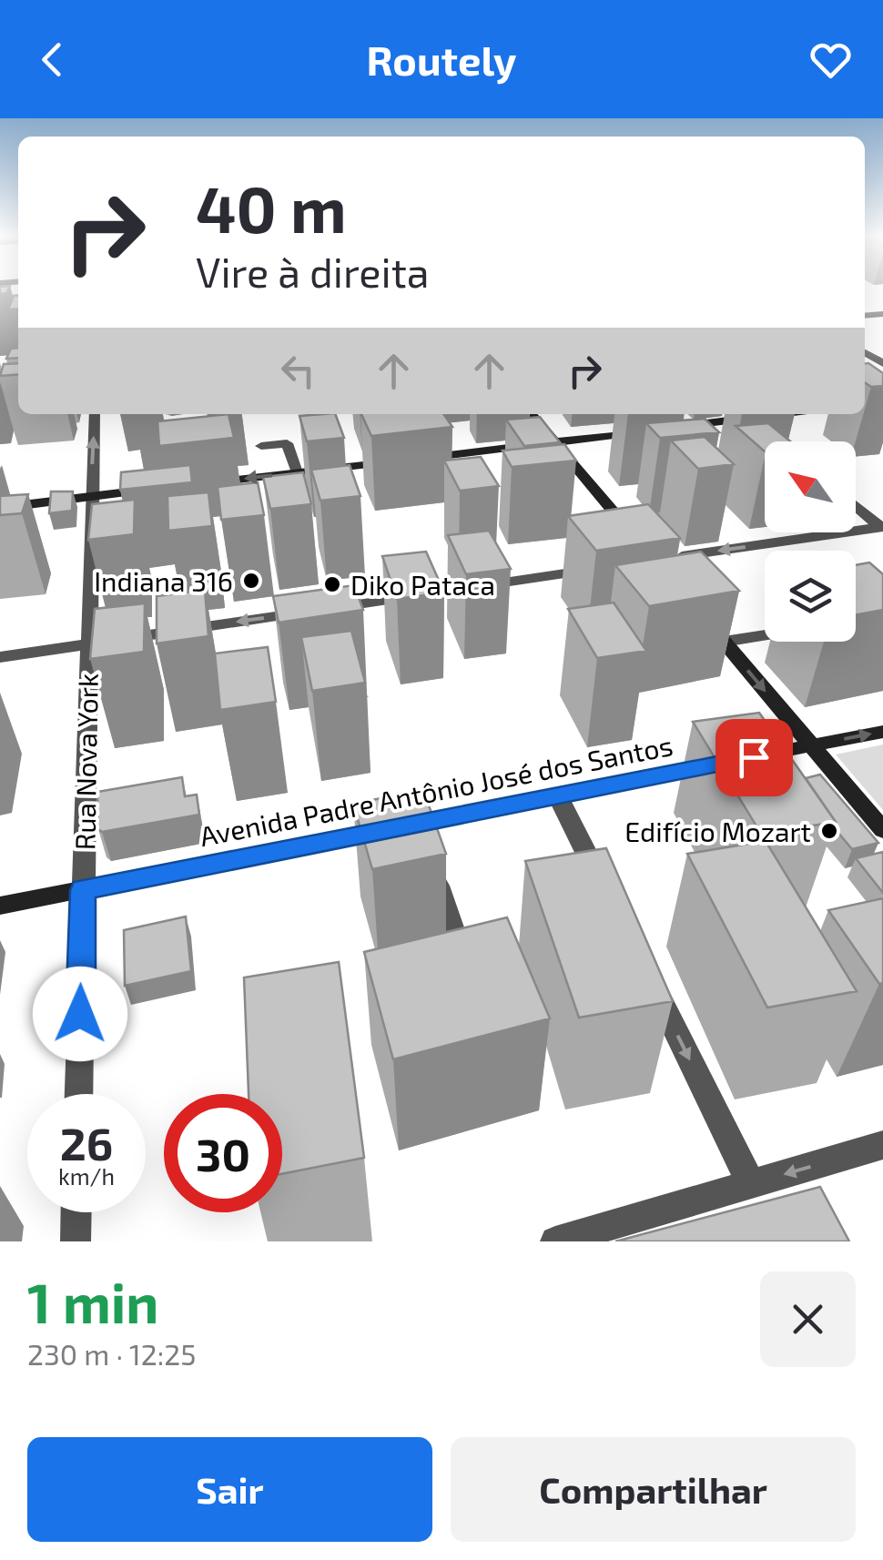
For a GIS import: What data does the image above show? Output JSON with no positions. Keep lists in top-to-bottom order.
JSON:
{
  "streets": {
    "street": ["Rua Nova York", "Avenida Padre Antônio José dos Santos"]
  },
  "crossings": [
    ["Rua Nova York", "Avenida Padre Antônio José dos Santos"]
  ],
  "places": ["Indiana 316", "Diko Pataca", "Edifício Mozart"],
  "north": "top left",
  "page": {
    "header": "Routely",
    "turn": ["40 m", "Vire à direita"],
    "speed": "26 km/h",
    "limit": "30",
    "heading": ["1 min", "230 m · 12:25"],
    "buttons": ["Sair", "Compartilhar"]
  }
}
